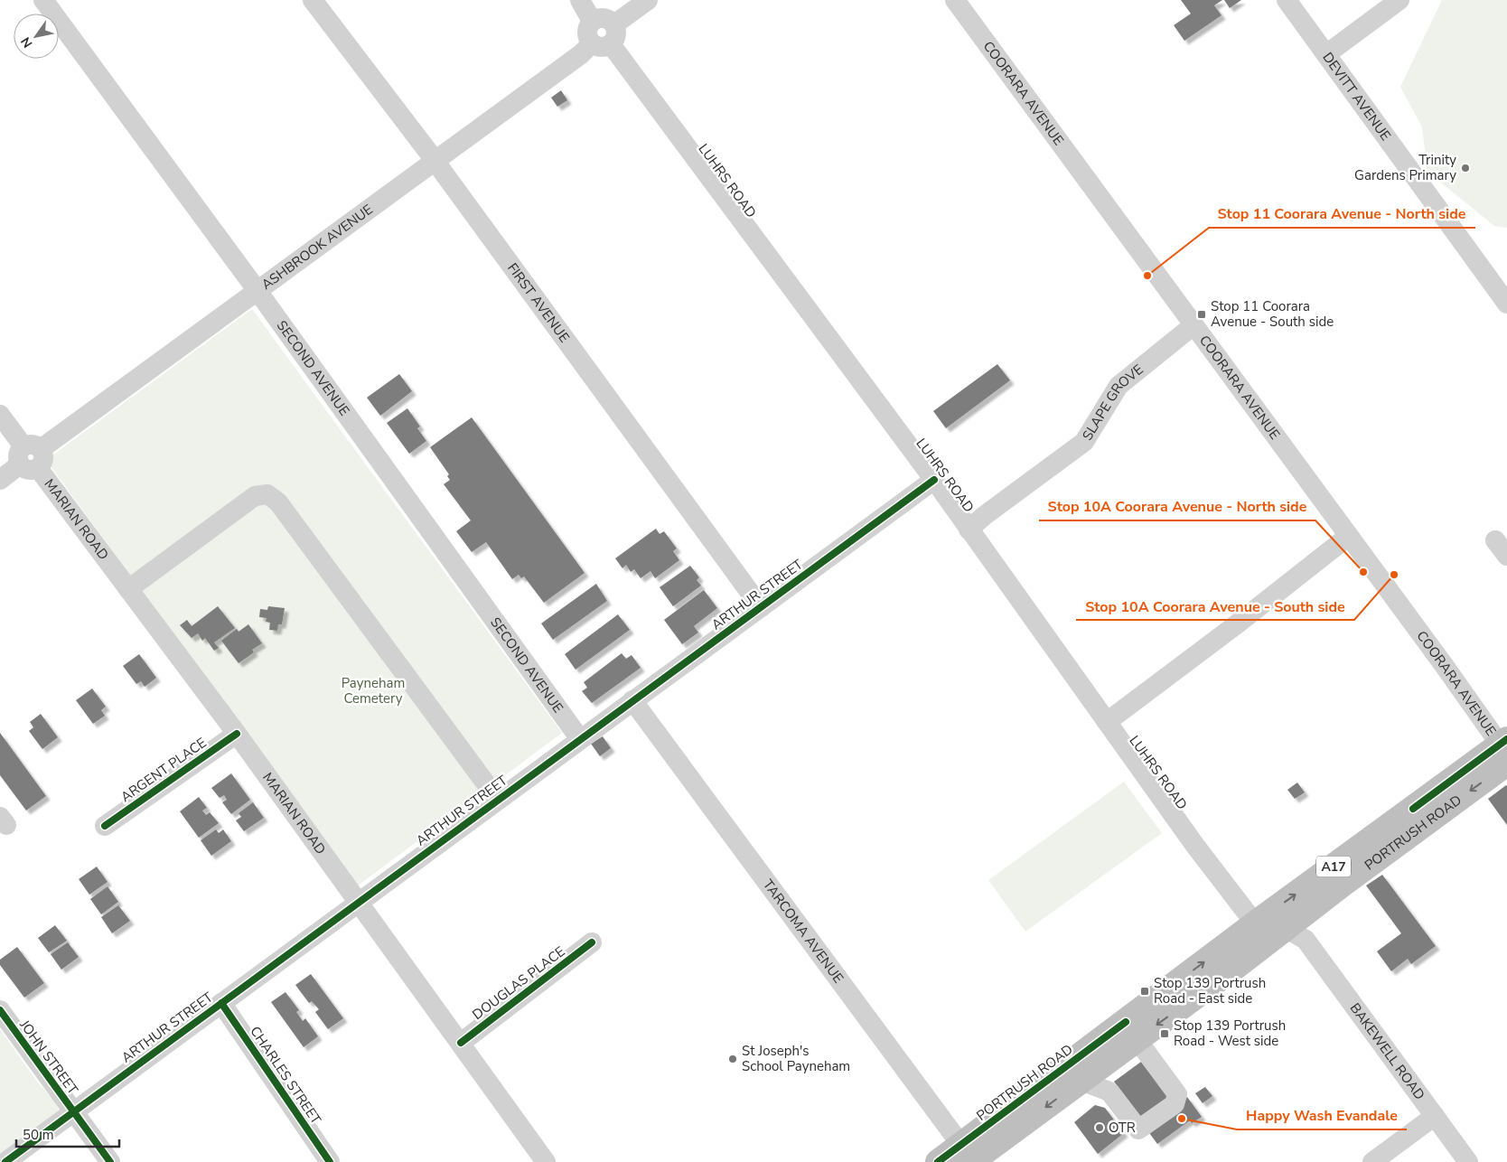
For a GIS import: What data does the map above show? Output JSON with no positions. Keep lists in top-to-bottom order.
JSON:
{
  "streets": {
    "highway": ["PORTRUSH ROAD", "A17"],
    "street": [
      "COORARA AVENUE",
      "DEVITT AVENUE",
      "LUHRS ROAD",
      "ASHBROOK AVENUE",
      "FIRST AVENUE",
      "SECOND AVENUE",
      "SLAPE GROVE",
      "MARIAN ROAD",
      "ARTHUR STREET",
      "ARGENT PLACE",
      "TARCOMA AVENUE",
      "DOUGLAS PLACE",
      "BAKEWELL ROAD",
      "JOHN STREET",
      "CHARLES STREET"
    ]
  },
  "crossings": [
    ["COORARA AVENUE", "SLAPE GROVE"],
    ["COORARA AVENUE", "PORTRUSH ROAD"],
    ["LUHRS ROAD", "ASHBROOK AVENUE"],
    ["LUHRS ROAD", "SLAPE GROVE"],
    ["LUHRS ROAD", "ARTHUR STREET"],
    ["LUHRS ROAD", "PORTRUSH ROAD"],
    ["ASHBROOK AVENUE", "FIRST AVENUE"],
    ["ASHBROOK AVENUE", "SECOND AVENUE"],
    ["ASHBROOK AVENUE", "MARIAN ROAD"],
    ["FIRST AVENUE", "ARTHUR STREET"],
    ["SECOND AVENUE", "ARTHUR STREET"],
    ["MARIAN ROAD", "ARTHUR STREET"],
    ["MARIAN ROAD", "ARGENT PLACE"],
    ["MARIAN ROAD", "DOUGLAS PLACE"],
    ["ARTHUR STREET", "TARCOMA AVENUE"],
    ["ARTHUR STREET", "JOHN STREET"],
    ["ARTHUR STREET", "CHARLES STREET"],
    ["PORTRUSH ROAD", "TARCOMA AVENUE"],
    ["PORTRUSH ROAD", "BAKEWELL ROAD"]
  ],
  "parks": ["Payneham Cemetery"],
  "places": {
    "other": [
      "Trinity Gardens Primary",
      "Stop 11 Coorara Avenue - North side",
      "Stop 10A Coorara Avenue - North side",
      "Stop 10A Coorara Avenue - South side",
      "St Joseph's School Payneham",
      "Happy Wash Evandale",
      "OTR"
    ],
    "transit": ["Stop 11 Coorara Avenue - South side", "Stop 139 Portrush Road - East side", "Stop 139 Portrush Road - West side"]
  },
  "scale_bar": "50 m",
  "north": "bottom left"
}
